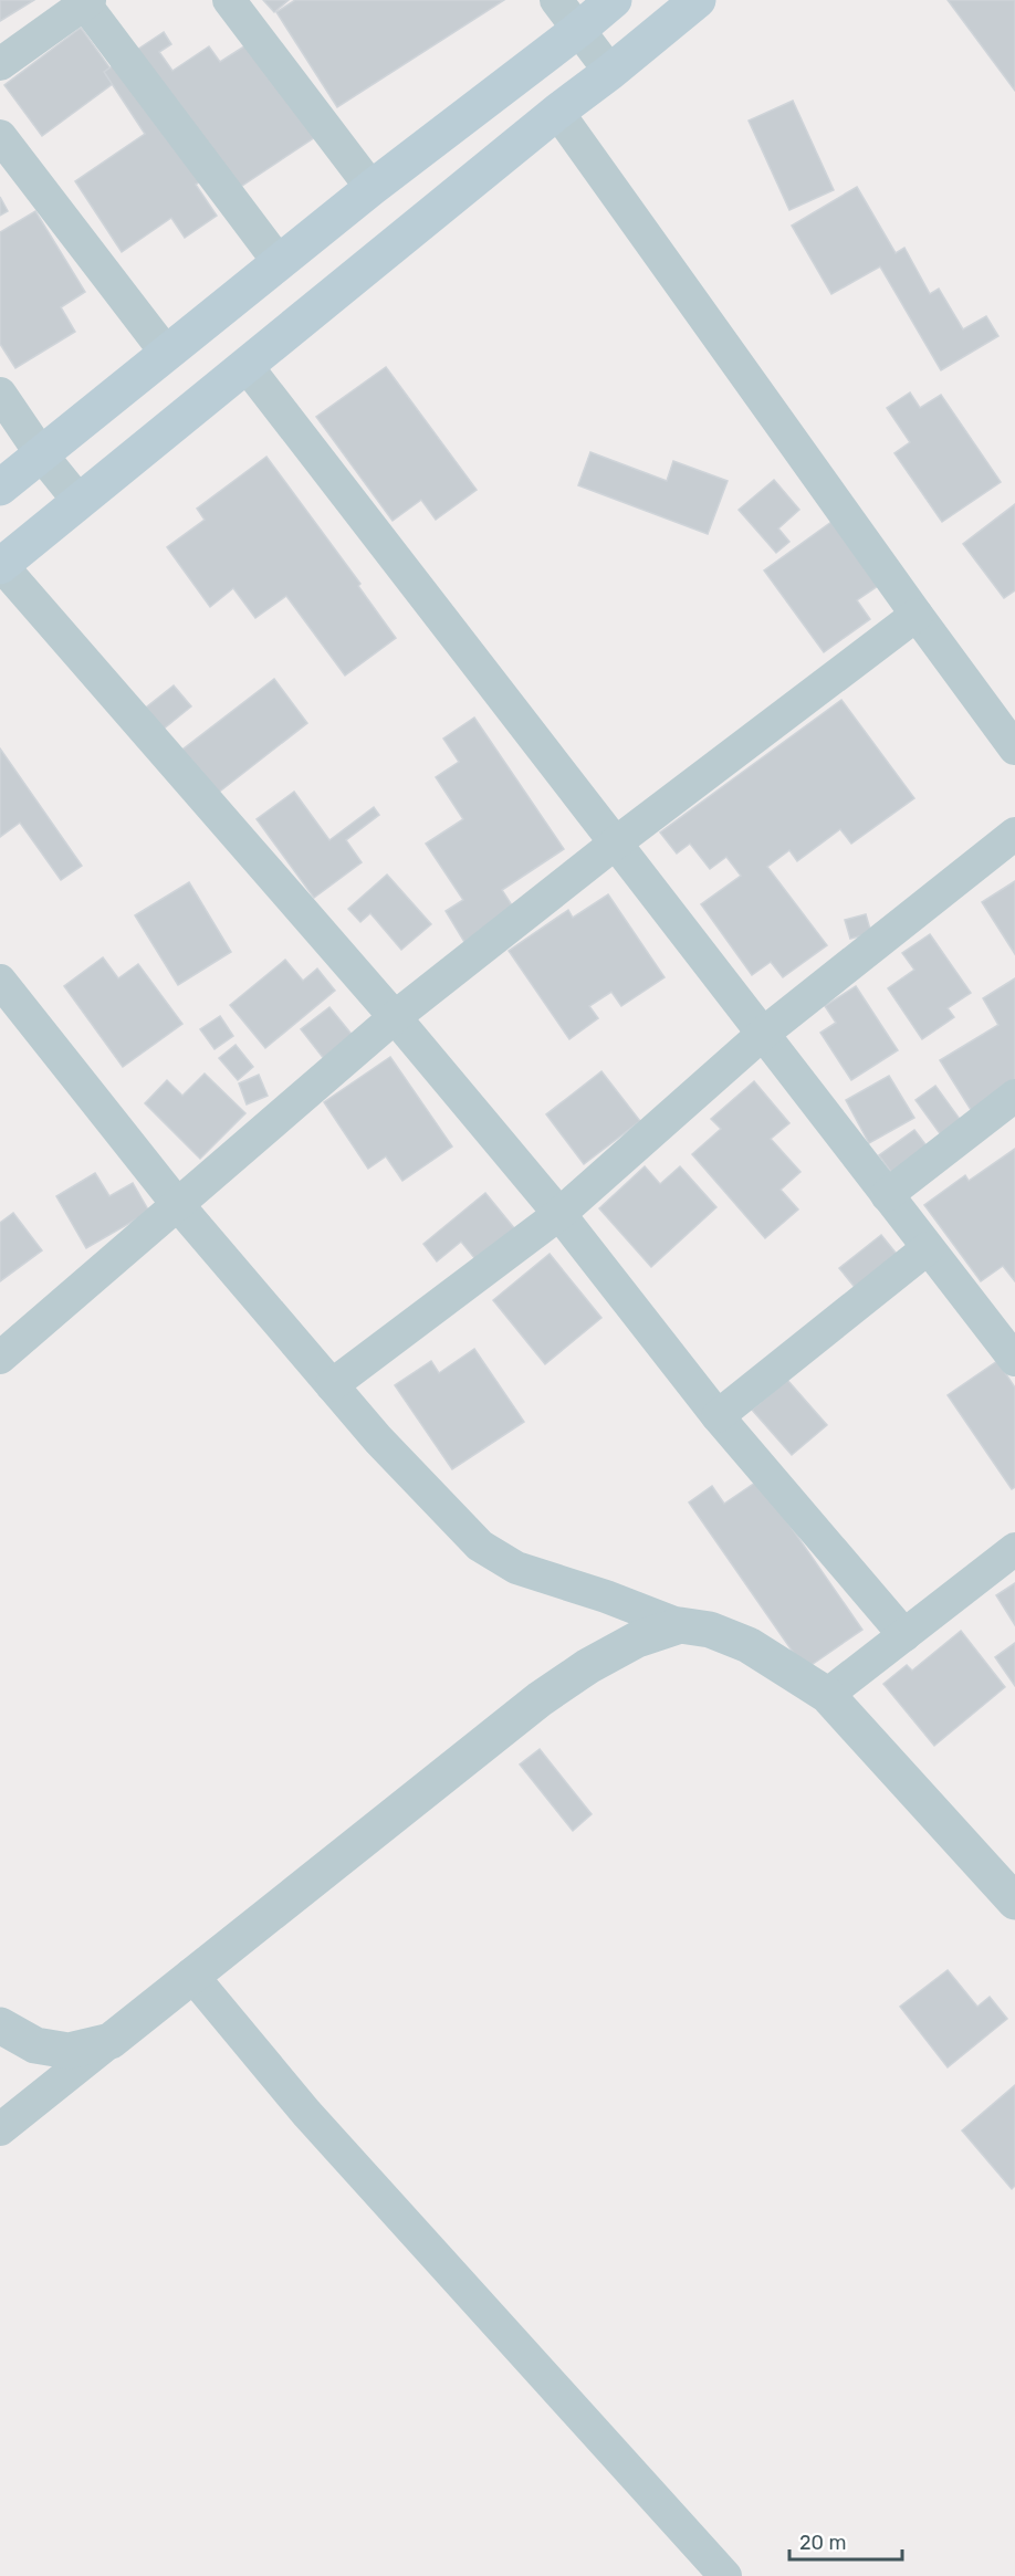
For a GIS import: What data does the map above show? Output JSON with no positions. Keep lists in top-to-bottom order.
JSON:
{
  "scale_bar": "20 m"
}
